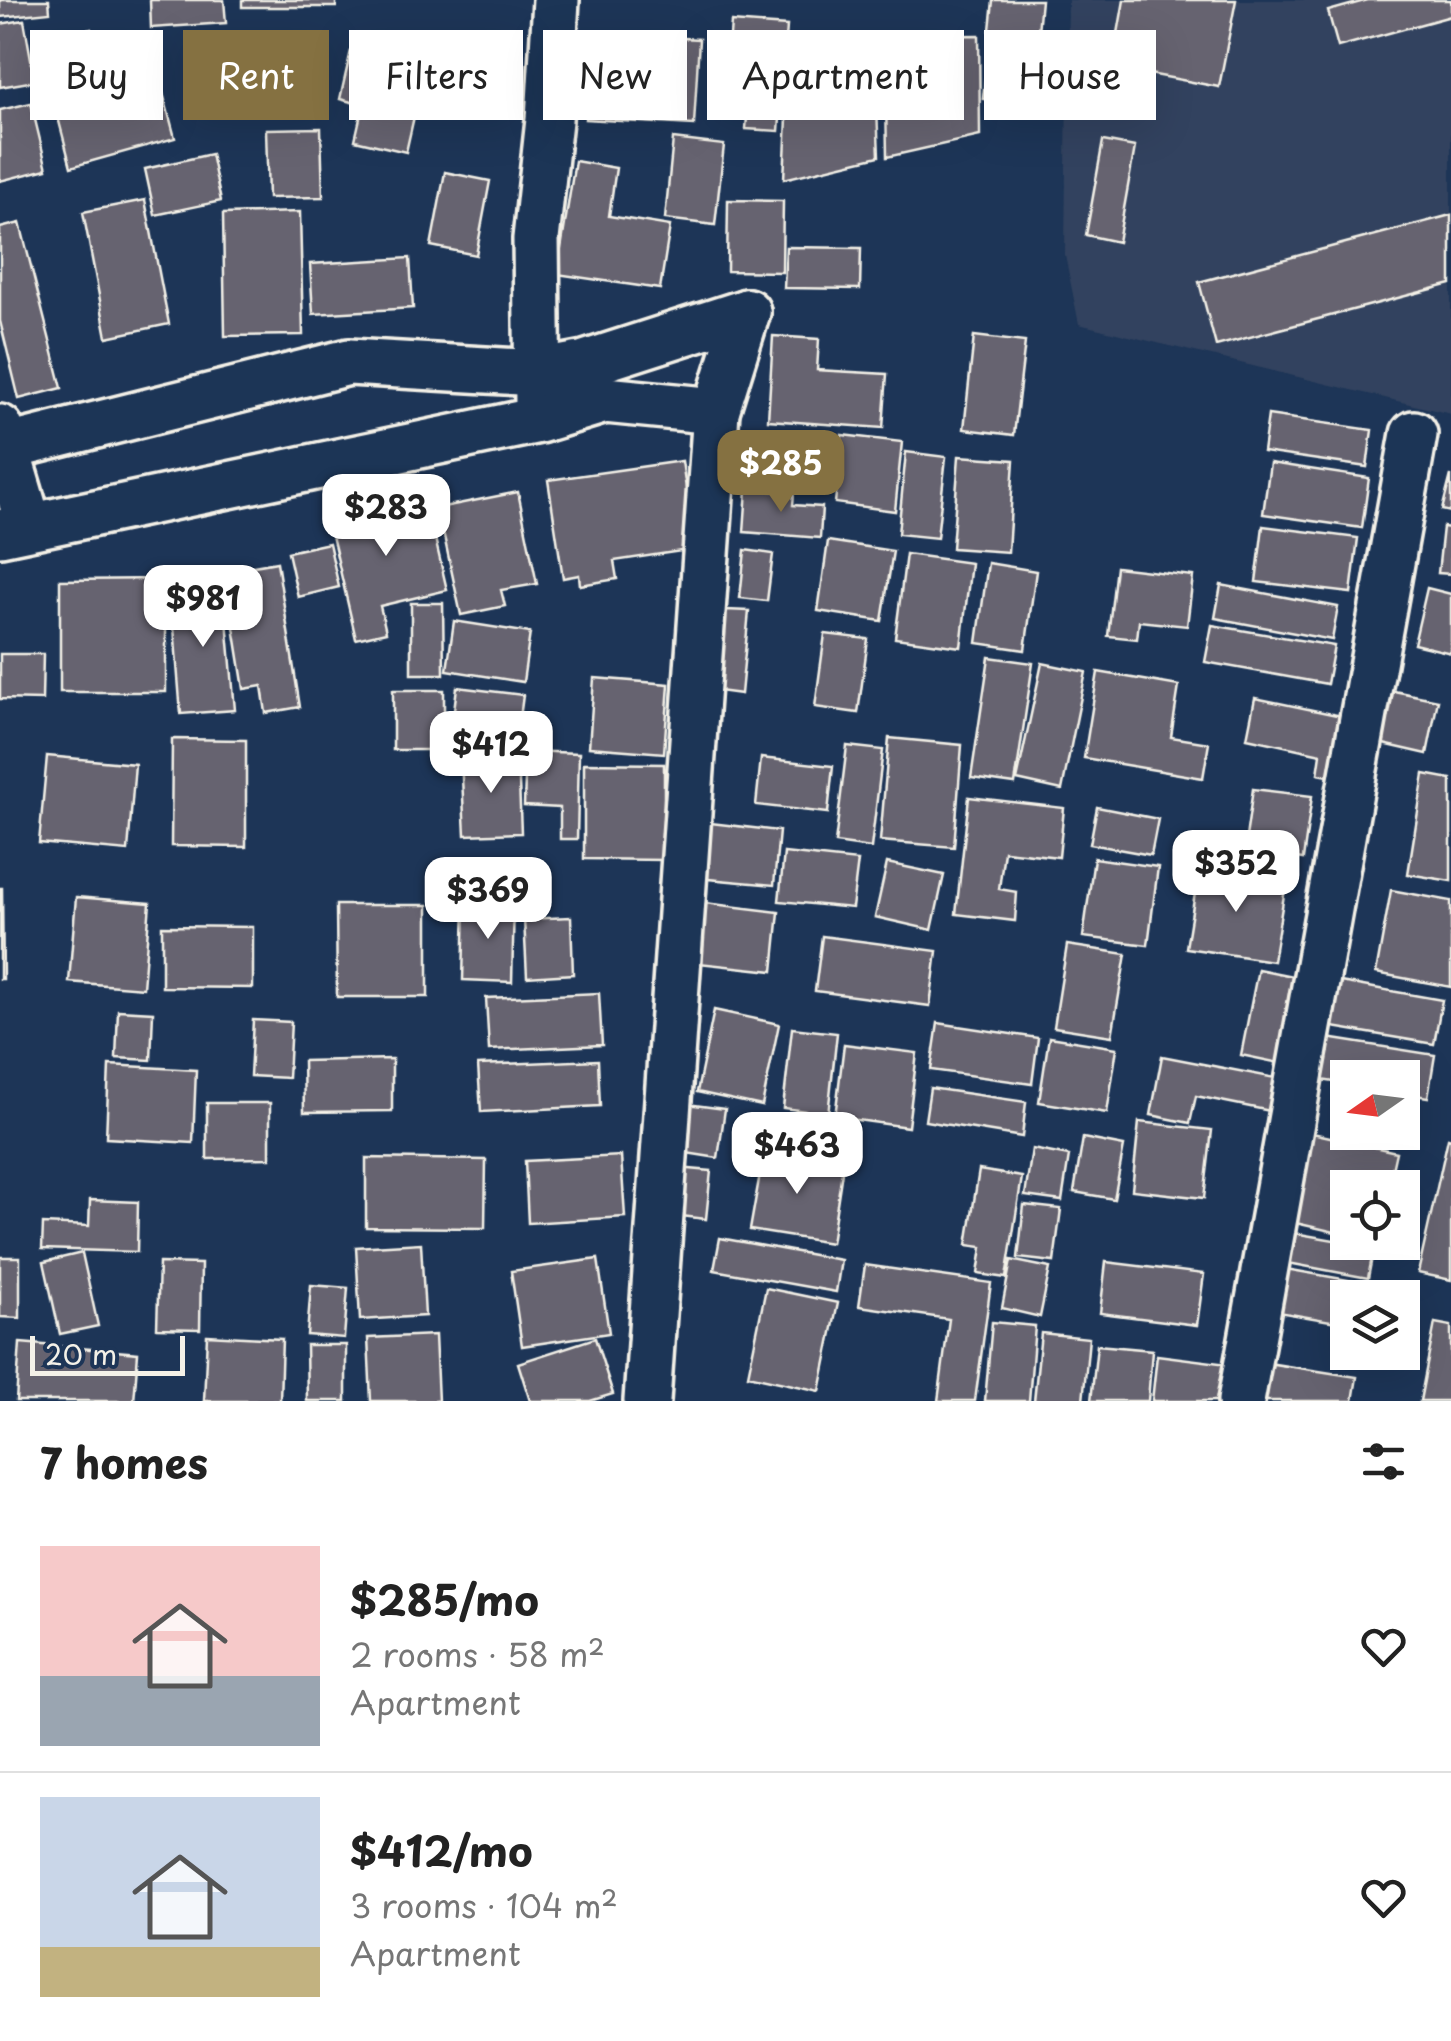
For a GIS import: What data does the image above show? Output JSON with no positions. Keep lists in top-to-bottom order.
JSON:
{
  "scale_bar": "20 m",
  "north": "left",
  "page": {
    "chip": [
      "Buy",
      "Rent",
      "Filters",
      "New",
      "Apartment",
      "House"
    ],
    "price": [
      "$285",
      "$283",
      "$981",
      "$412",
      "$352",
      "$369",
      "$463"
    ],
    "scale": "20 m",
    "heading": "7 homes",
    "list": [
      {
        "name": "$285/mo",
        "note": "2 rooms · 58 m² · Apartment"
      },
      {
        "name": "$412/mo",
        "note": "3 rooms · 104 m² · Apartment"
      }
    ]
  }
}
